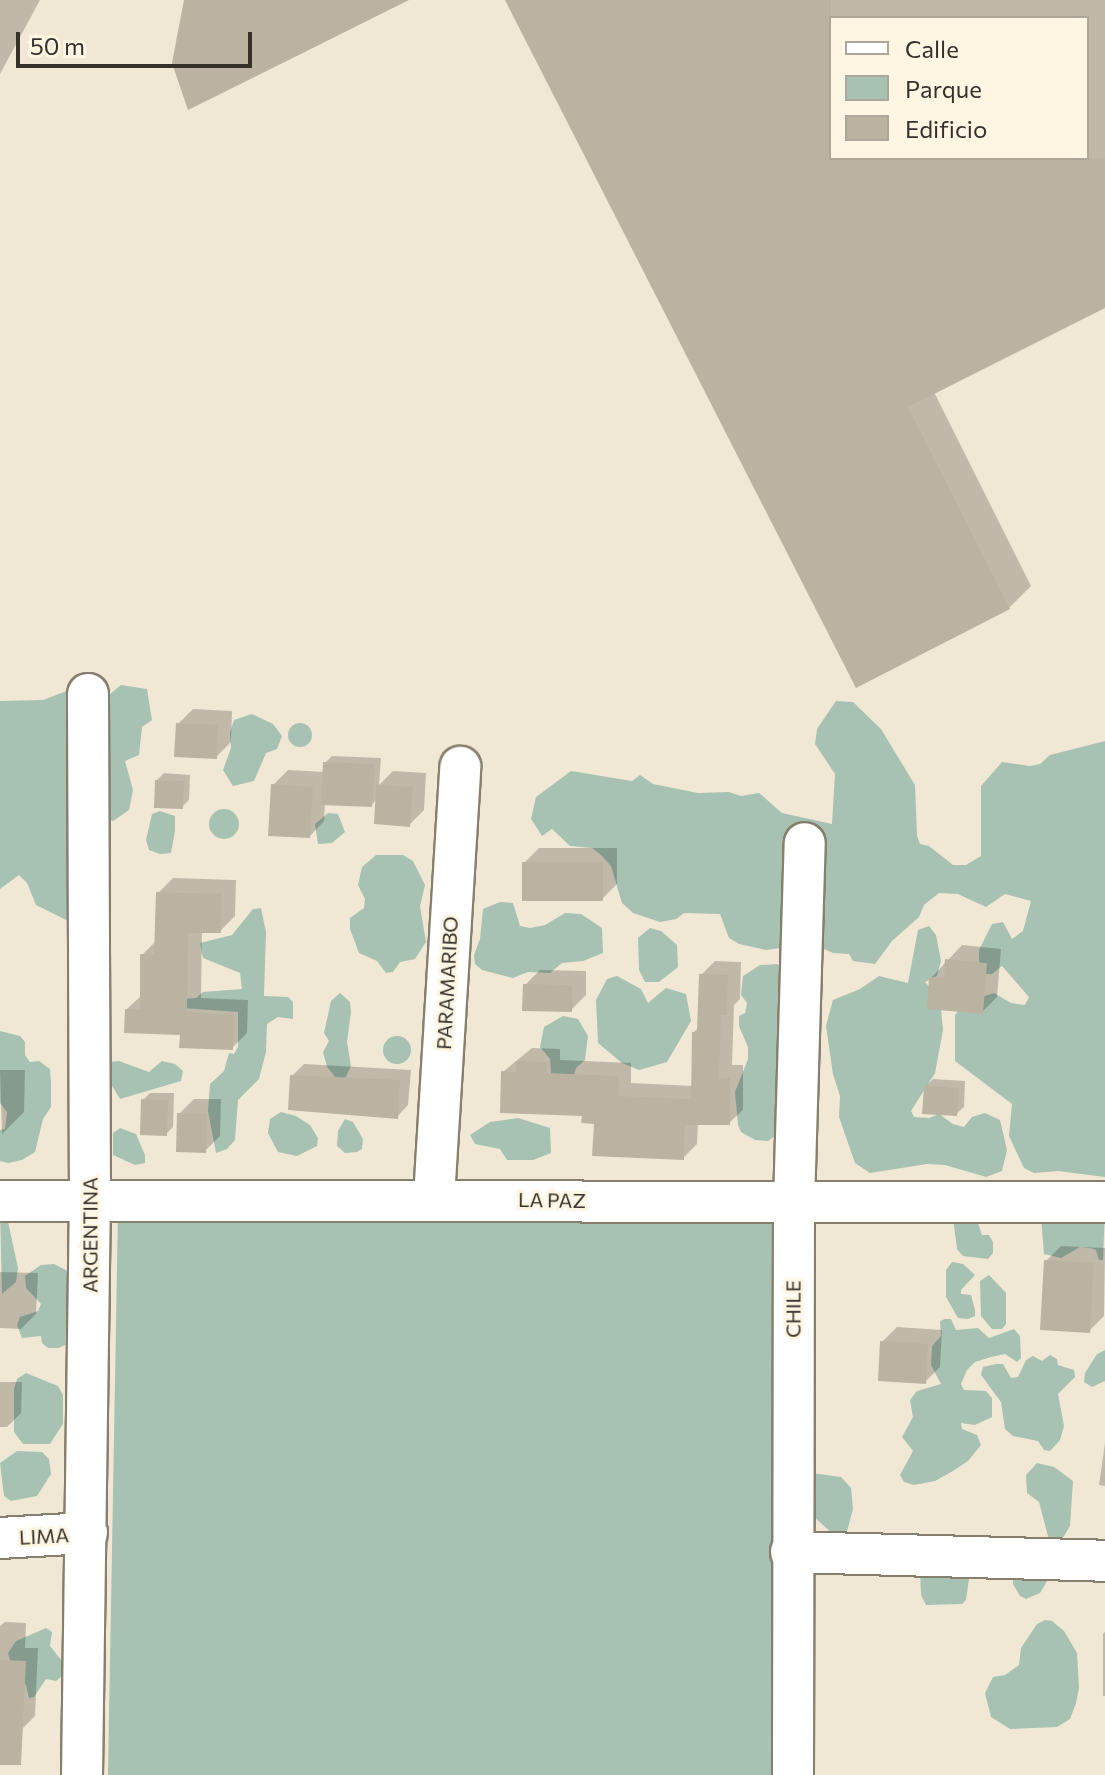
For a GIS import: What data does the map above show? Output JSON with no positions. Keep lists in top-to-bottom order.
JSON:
{
  "streets": {
    "street": [
      "PARAMARIBO",
      "LA PAZ",
      "ARGENTINA",
      "CHILE",
      "LIMA"
    ]
  },
  "crossings": [
    ["PARAMARIBO", "LA PAZ"],
    ["LA PAZ", "ARGENTINA"],
    ["LA PAZ", "CHILE"],
    ["ARGENTINA", "LIMA"]
  ],
  "legend": ["Calle", "Parque", "Edificio"],
  "scale_bar": "50 m"
}
